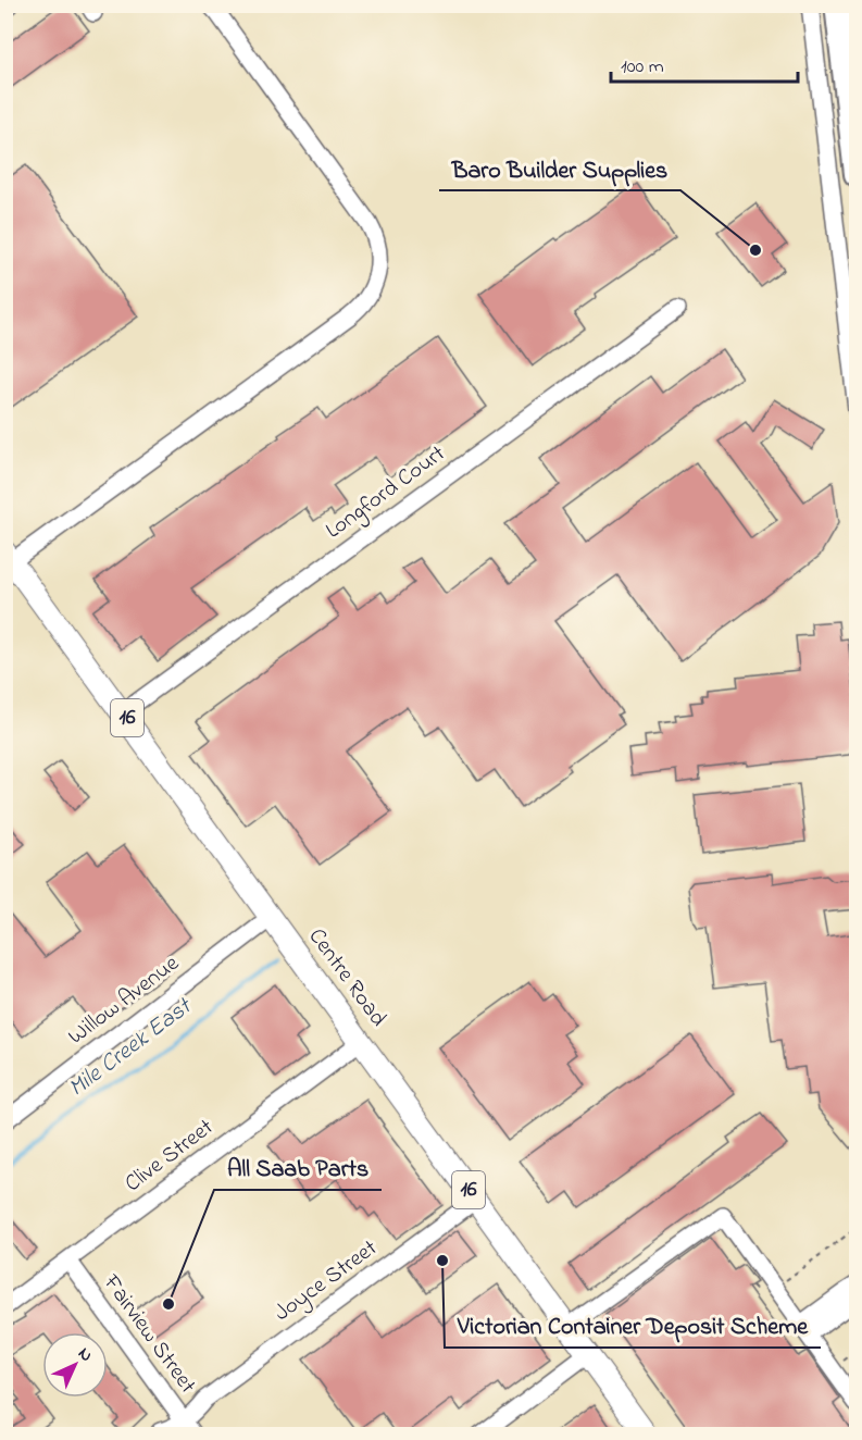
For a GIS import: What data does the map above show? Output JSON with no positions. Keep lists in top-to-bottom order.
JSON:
{
  "streets": {
    "main road": ["16", "Centre Road"],
    "street": [
      "Longford Court",
      "Willow Avenue",
      "Clive Street",
      "Joyce Street",
      "Fairview Street"
    ]
  },
  "crossings": [
    ["Longford Court", "Centre Road"],
    ["Centre Road", "Willow Avenue"],
    ["Centre Road", "Clive Street"],
    ["Centre Road", "Joyce Street"],
    ["Clive Street", "Fairview Street"],
    ["Joyce Street", "Fairview Street"]
  ],
  "water": ["Mile Creek East"],
  "places": ["Baro Builder Supplies", "Victorian Container Deposit Scheme", "All Saab Parts"],
  "scale_bar": "100 m",
  "north": "top right"
}
